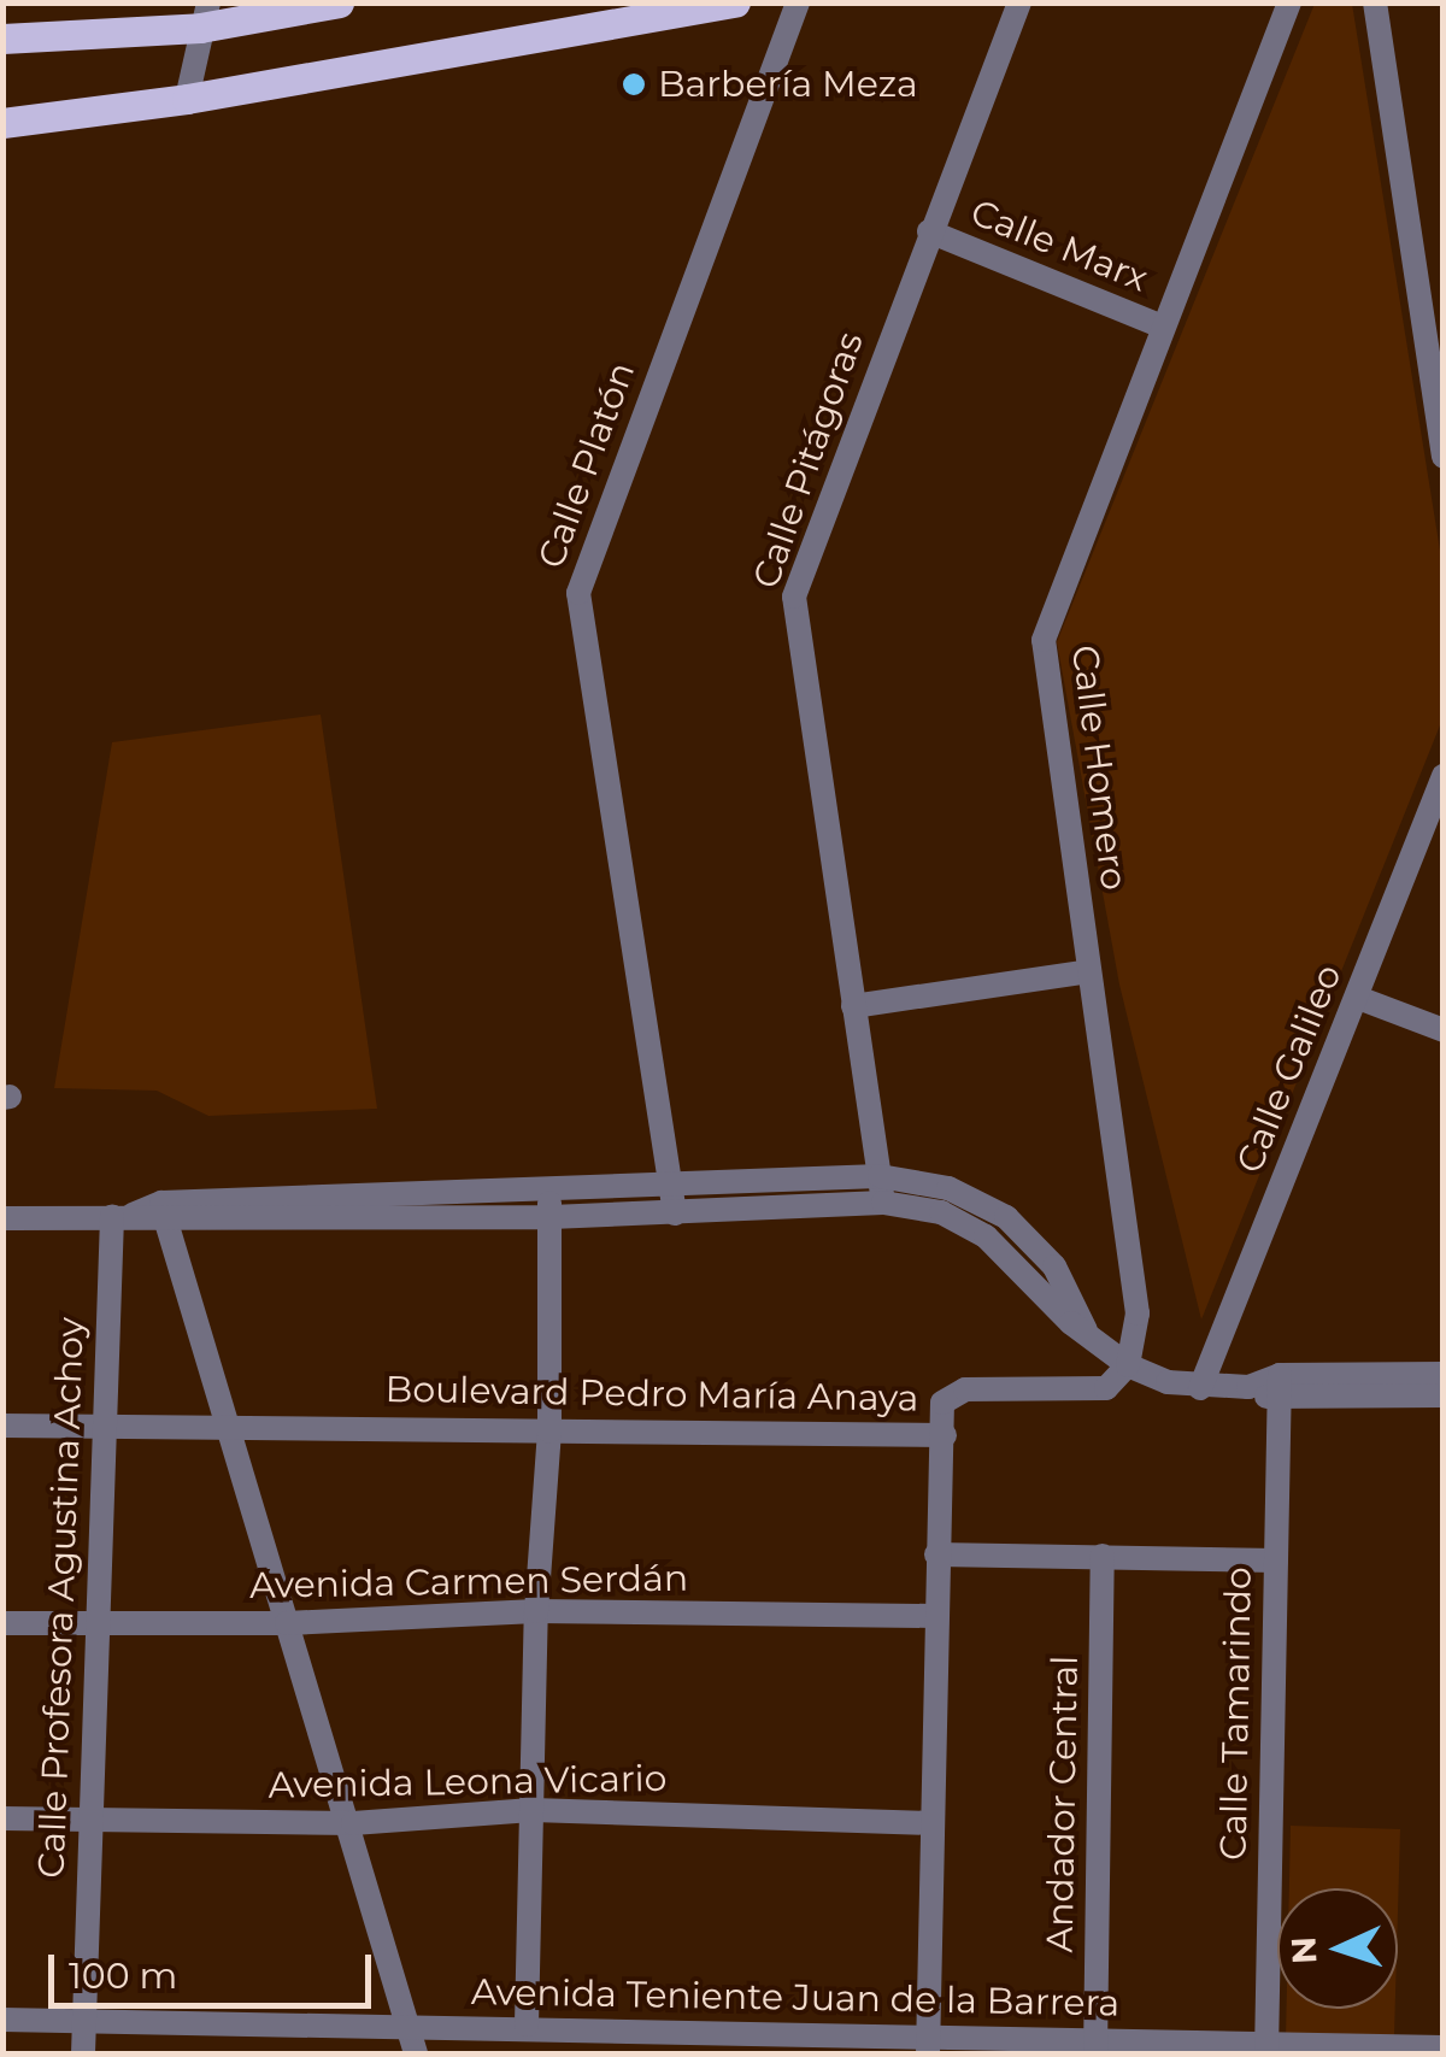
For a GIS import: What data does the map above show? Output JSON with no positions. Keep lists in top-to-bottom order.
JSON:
{
  "streets": {
    "street": [
      "Calle Marx",
      "Calle Pitágoras",
      "Calle Platón",
      "Calle Homero",
      "Calle Galileo",
      "Boulevard Pedro María Anaya",
      "Avenida Carmen Serdán",
      "Calle Profesora Agustina Achoy",
      "Calle Tamarindo",
      "Avenida Leona Vicario",
      "Andador Central",
      "Avenida Teniente Juan de la Barrera"
    ]
  },
  "crossings": [
    ["Calle Marx", "Calle Pitágoras"],
    ["Calle Marx", "Calle Homero"],
    ["Calle Homero", "Boulevard Pedro María Anaya"],
    ["Boulevard Pedro María Anaya", "Calle Profesora Agustina Achoy"],
    ["Avenida Carmen Serdán", "Calle Profesora Agustina Achoy"],
    ["Calle Profesora Agustina Achoy", "Avenida Leona Vicario"],
    ["Calle Profesora Agustina Achoy", "Avenida Teniente Juan de la Barrera"],
    ["Calle Tamarindo", "Avenida Teniente Juan de la Barrera"],
    ["Andador Central", "Avenida Teniente Juan de la Barrera"]
  ],
  "places": ["Barbería Meza"],
  "scale_bar": "100 m",
  "north": "left"
}
